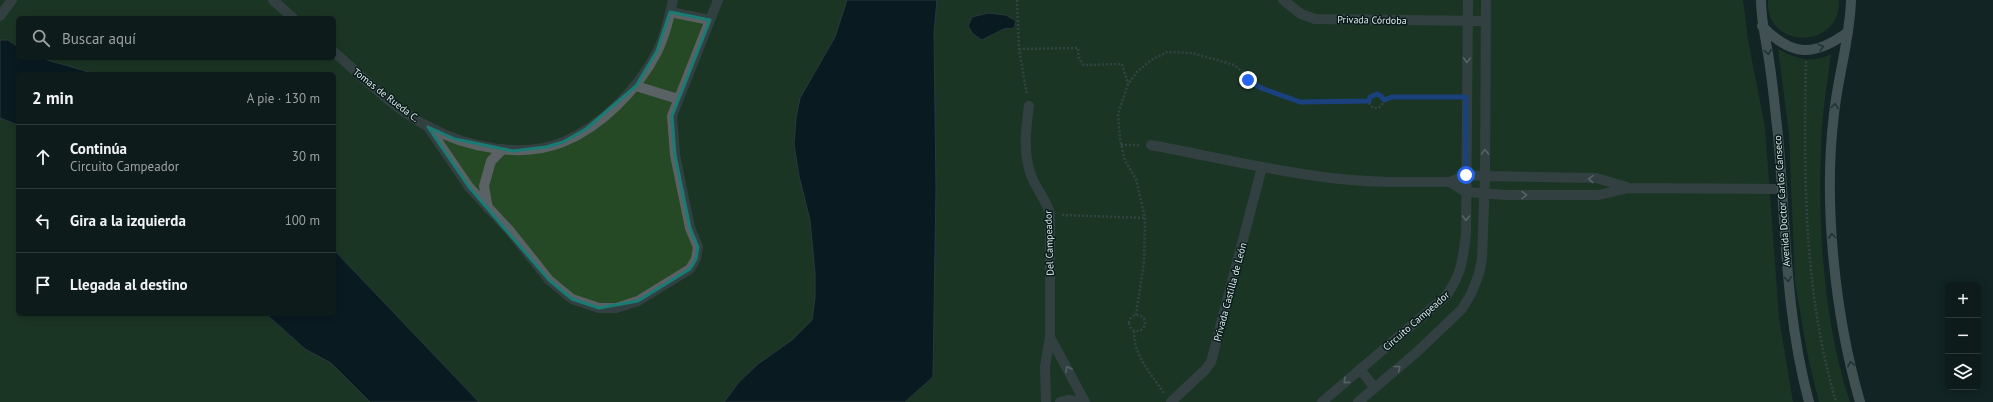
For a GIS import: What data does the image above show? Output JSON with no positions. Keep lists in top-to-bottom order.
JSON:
{
  "streets": {
    "main road": ["Avenida Doctor Carlos Canseco"],
    "street": [
      "Privada Córdoba",
      "Tomas de Rueda C.",
      "Del Campeador",
      "Privada Castilla de León",
      "Circuito Campeador"
    ]
  },
  "crossings": [
    ["Privada Córdoba", "Circuito Campeador"]
  ],
  "page": {
    "search": "Buscar aquí",
    "heading": ["2 min", "A pie · 130 m"],
    "list": [
      ["Continúa", "Circuito Campeador", "30 m"],
      ["Gira a la izquierda", "100 m"],
      "Llegada al destino"
    ],
    "map_buttons": ["+", "−"]
  }
}
